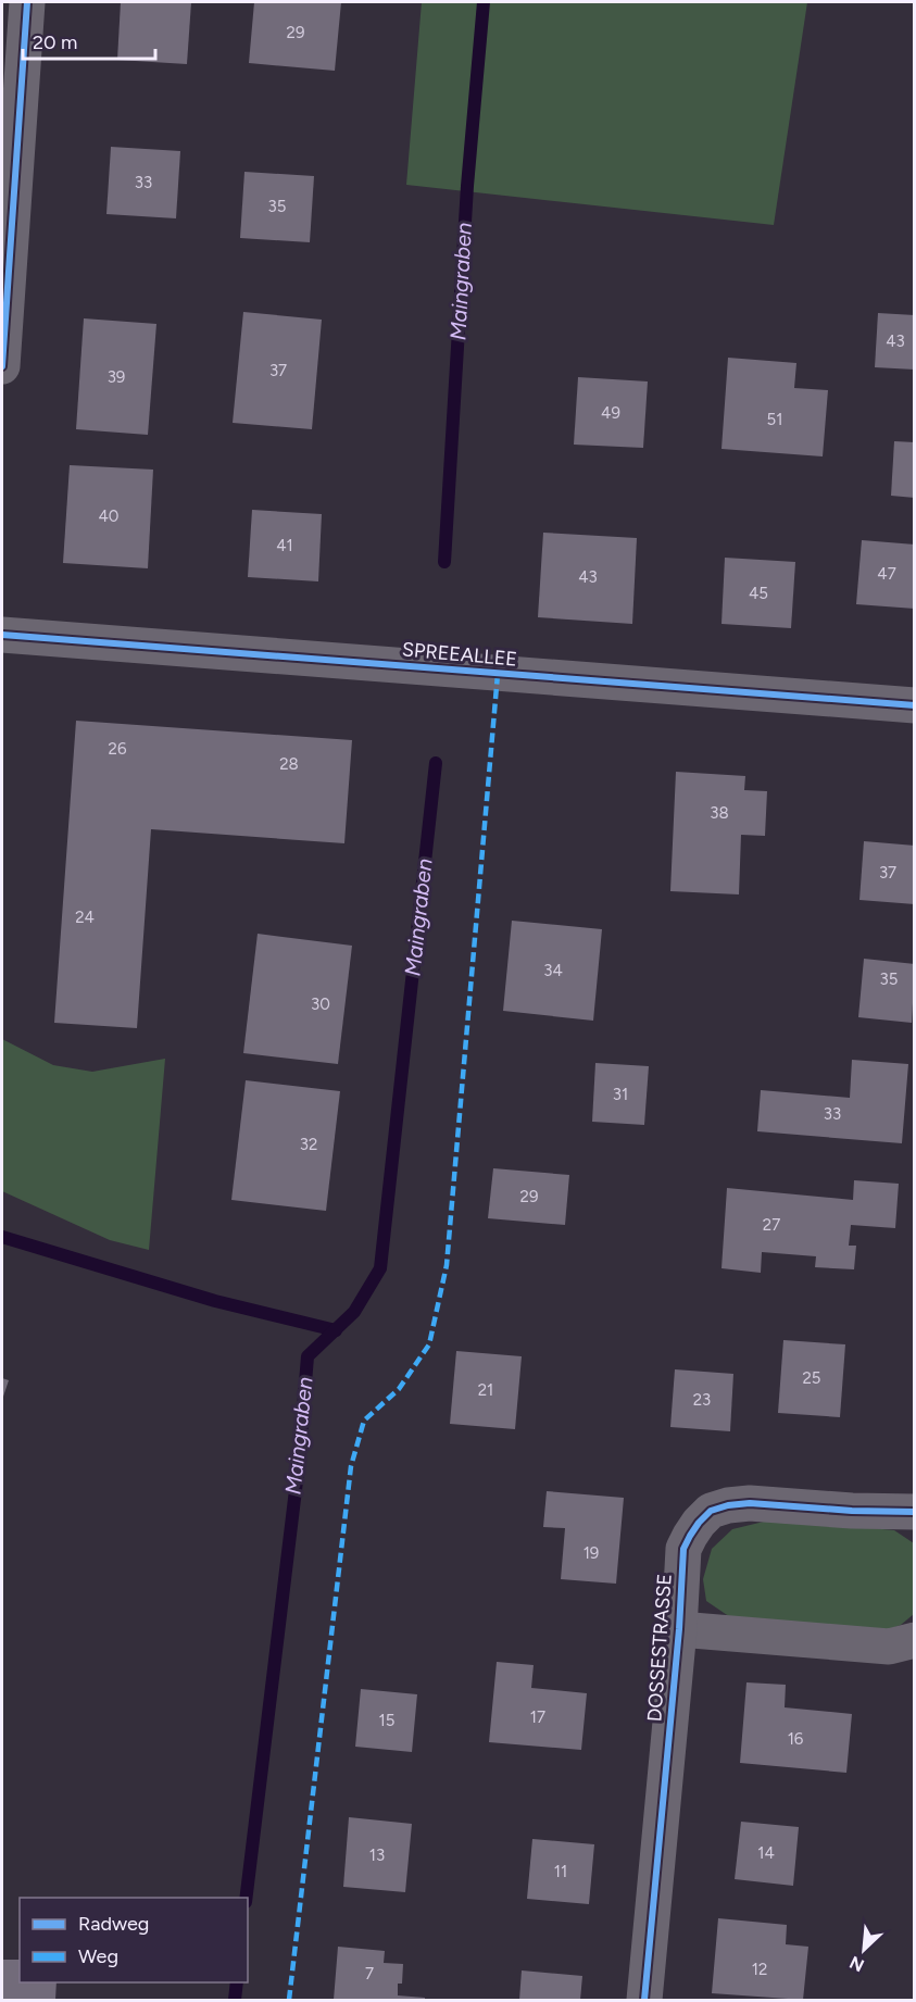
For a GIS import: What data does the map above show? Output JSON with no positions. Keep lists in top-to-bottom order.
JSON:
{
  "streets": {
    "street": ["SPREEALLEE", "DOSSESTRASSE"]
  },
  "water": ["Maingraben"],
  "house_numbers": [
    "29",
    "33",
    "35",
    "43",
    "37",
    "39",
    "49",
    "51",
    "40",
    "41",
    "47",
    "43",
    "45",
    "26",
    "28",
    "38",
    "37",
    "24",
    "34",
    "35",
    "30",
    "31",
    "33",
    "32",
    "29",
    "27",
    "25",
    "21",
    "23",
    "19",
    "17",
    "15",
    "16",
    "14",
    "13",
    "11",
    "12",
    "7"
  ],
  "legend": ["Radweg", "Weg"],
  "scale_bar": "20 m",
  "north": "bottom left"
}
